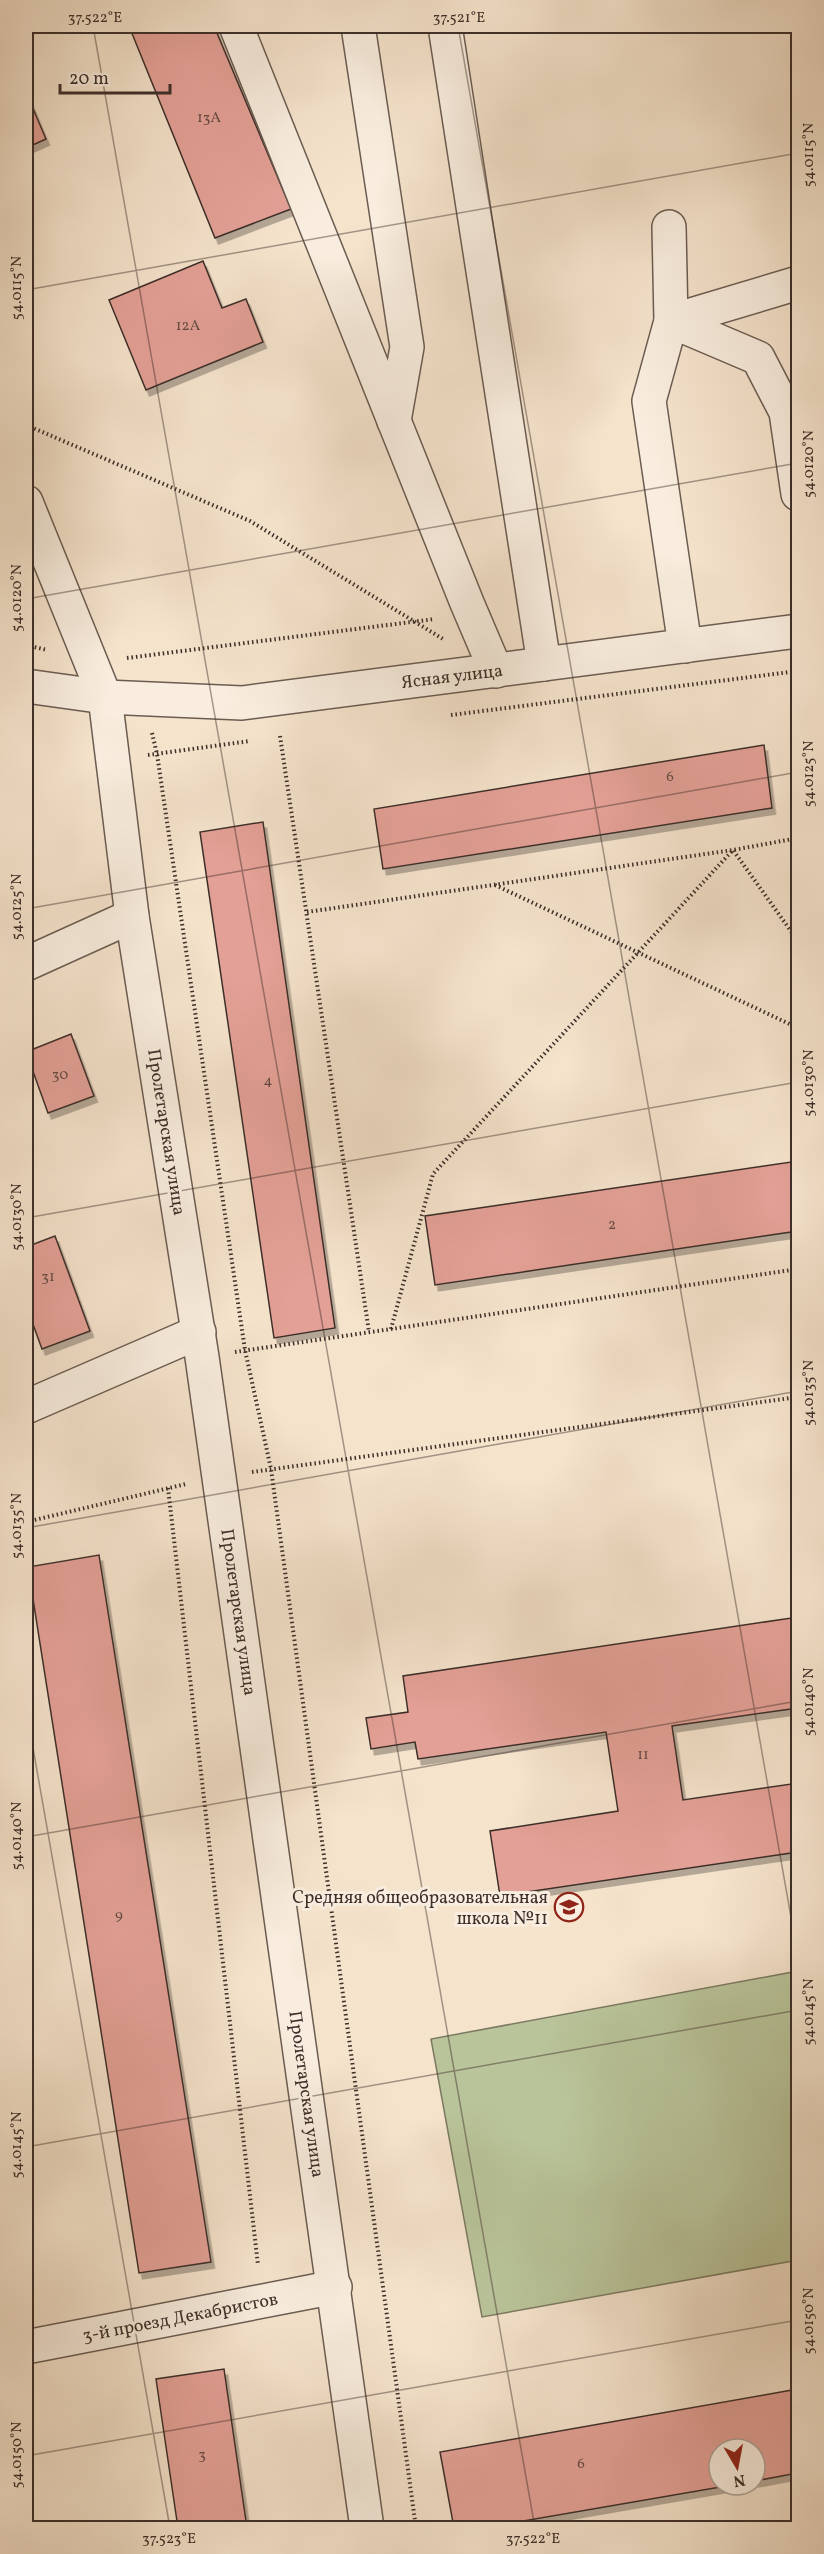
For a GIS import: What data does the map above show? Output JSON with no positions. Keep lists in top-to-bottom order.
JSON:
{
  "streets": {
    "street": ["Ясная улица", "Пролетарская улица", "3-й проезд Декабристов"]
  },
  "crossings": [
    ["Ясная улица", "Пролетарская улица"],
    ["Пролетарская улица", "3-й проезд Декабристов"]
  ],
  "places": {
    "school or university": ["Средняя общеобразовательная школа №11"]
  },
  "house_numbers": [
    "13А",
    "12А",
    "6",
    "30",
    "4",
    "2",
    "31",
    "11",
    "9",
    "3",
    "6"
  ],
  "scale_bar": "20 m",
  "north": "bottom",
  "coordinates": [
    "37.522°E",
    "37.521°E",
    "54.0115°N",
    "54.0120°N",
    "54.0125°N",
    "54.0130°N",
    "54.0135°N",
    "54.0140°N",
    "54.0145°N",
    "54.0150°N",
    "37.523°E"
  ]
}
